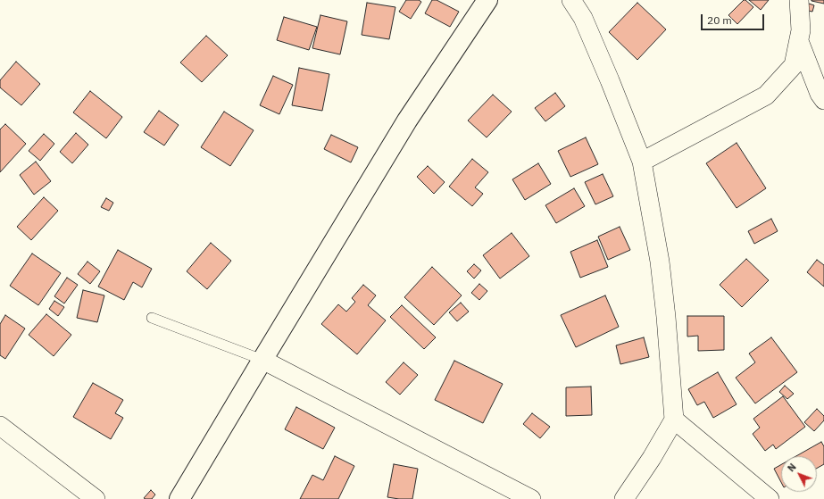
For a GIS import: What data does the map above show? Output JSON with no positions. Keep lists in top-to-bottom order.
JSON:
{
  "scale_bar": "20 m",
  "north": "top left"
}
